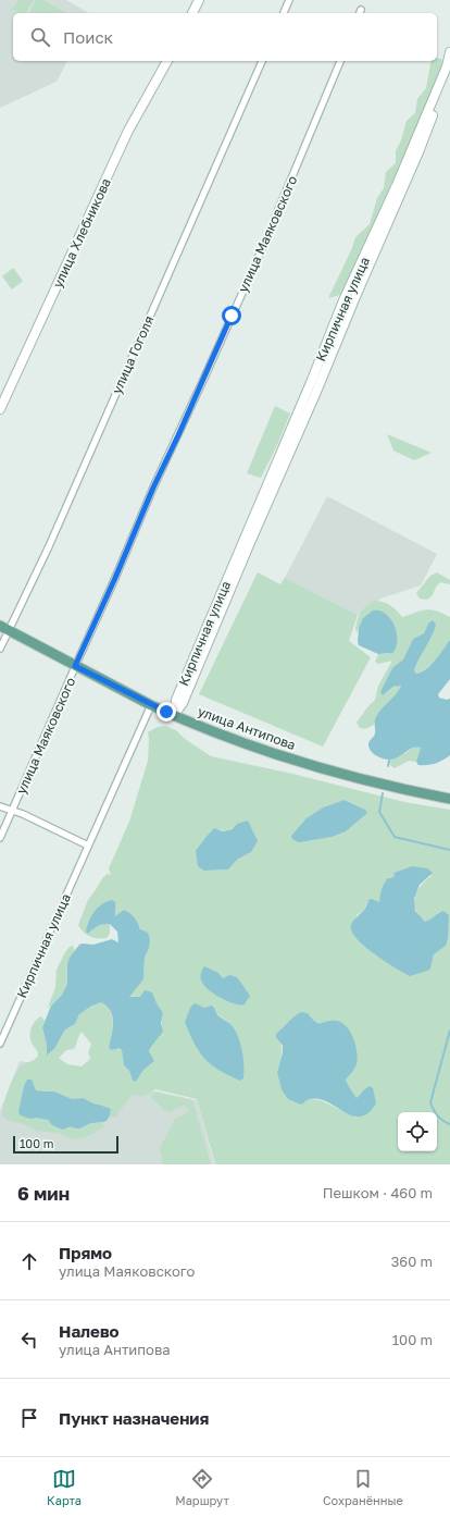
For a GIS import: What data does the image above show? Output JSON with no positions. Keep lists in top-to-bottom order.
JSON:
{
  "streets": {
    "main road": ["улица Антипова"],
    "street": [
      "улица Хлебникова",
      "улица Маяковского",
      "Кирпичная улица",
      "улица Гоголя"
    ]
  },
  "crossings": [
    ["улица Маяковского", "улица Антипова"],
    ["Кирпичная улица", "улица Антипова"],
    ["улица Гоголя", "улица Антипова"]
  ],
  "scale_bar": "100 m",
  "page": {
    "search": "Поиск",
    "scale": "100 m",
    "heading": ["6 мин", "Пешком · 460 m"],
    "list": [
      ["Прямо", "улица Маяковского", "360 m"],
      ["Налево", "улица Антипова", "100 m"],
      "Пункт назначения"
    ],
    "nav": ["Карта", "Маршрут", "Сохранённые"]
  }
}
